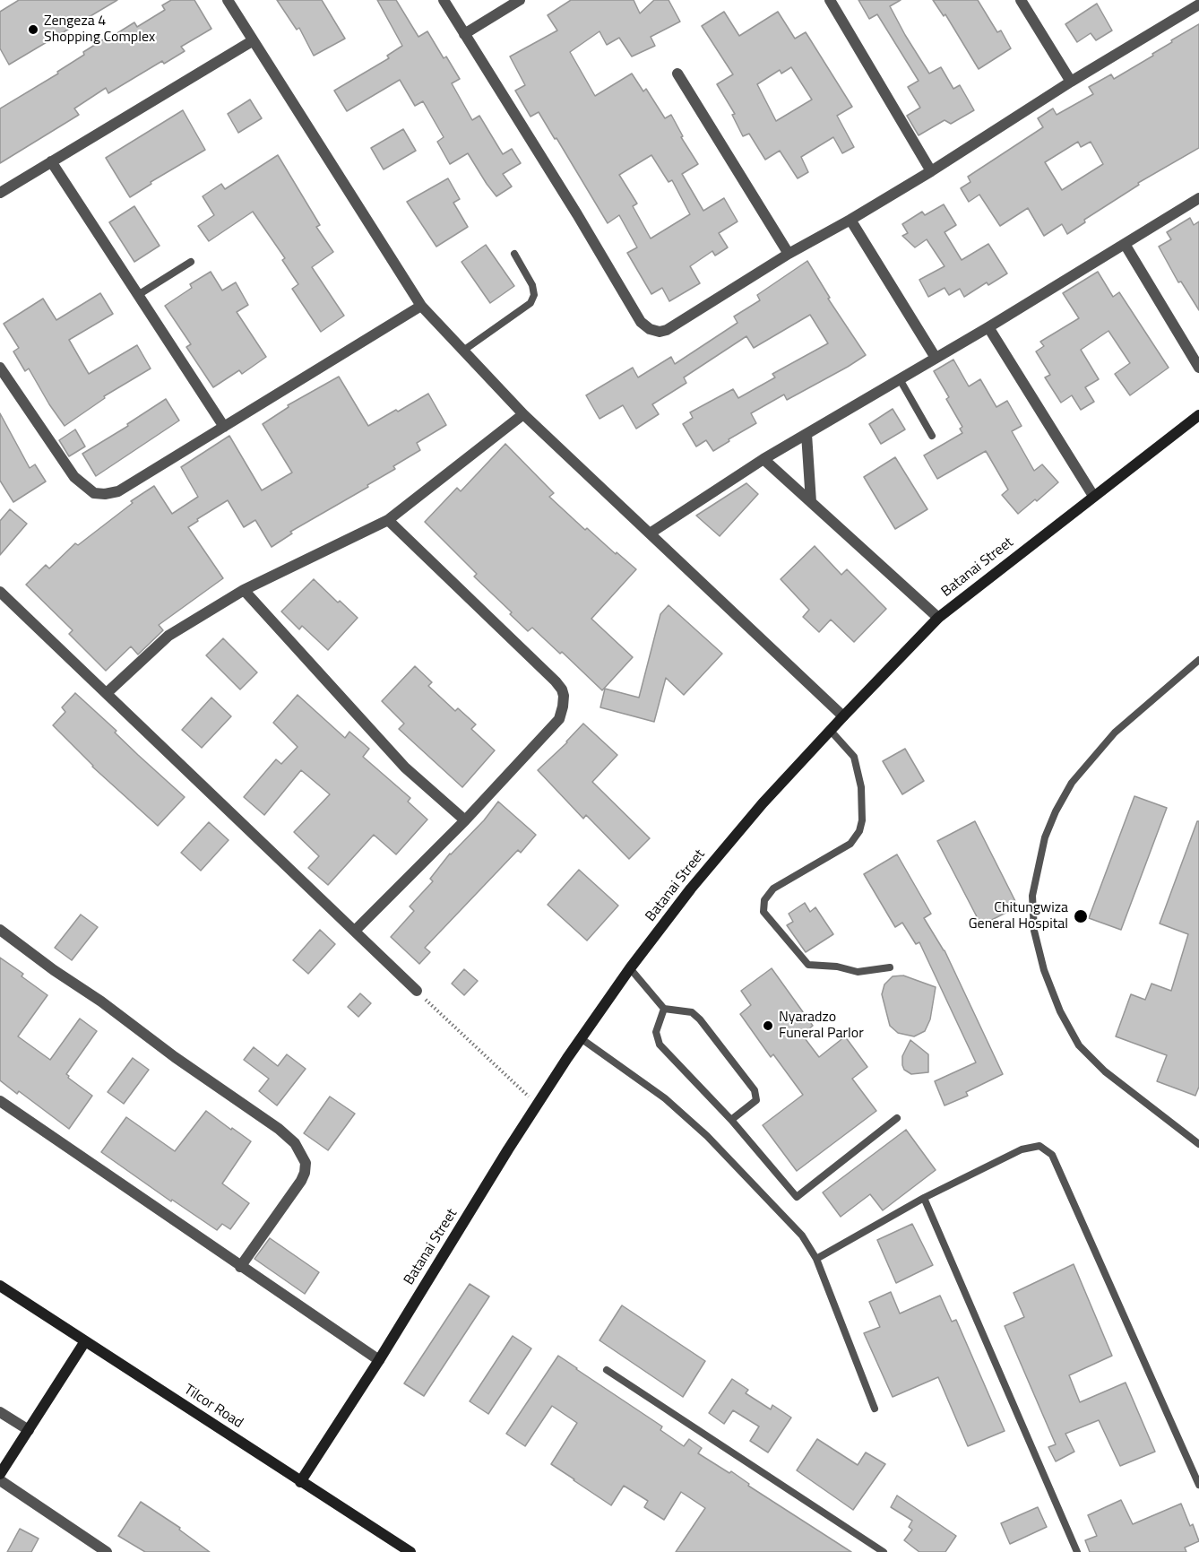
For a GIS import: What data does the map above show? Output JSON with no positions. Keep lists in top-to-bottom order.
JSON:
{
  "streets": {
    "street": ["Batanai Street", "Tilcor Road"]
  },
  "crossings": [
    ["Batanai Street", "Tilcor Road"]
  ],
  "places": ["Zengeza 4 Shopping Complex", "Chitungwiza General Hospital", "Nyaradzo Funeral Parlor"]
}
